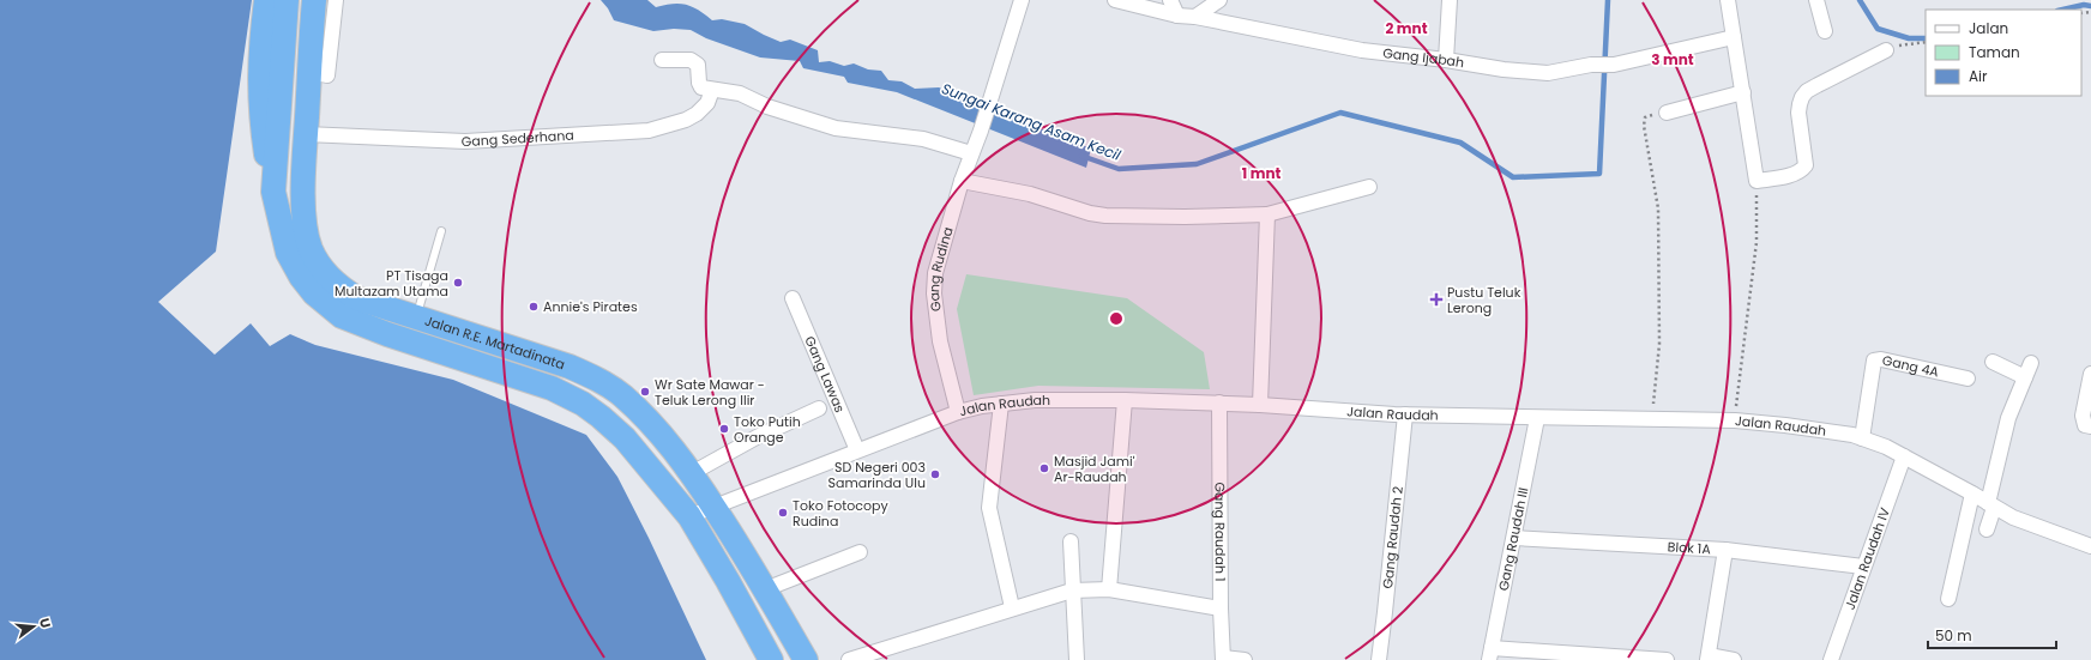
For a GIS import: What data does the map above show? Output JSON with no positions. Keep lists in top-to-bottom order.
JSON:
{
  "streets": {
    "highway": ["Jalan R.E. Martadinata"],
    "street": [
      "Gang Ijabah",
      "Gang Sederhana",
      "Gang Rudina",
      "Gang 4A",
      "Gang Lawas",
      "Jalan Raudah",
      "Gang Raudah 1",
      "Gang Raudah 2",
      "Gang Raudah III",
      "Blok 1A",
      "Jalan Raudah IV"
    ]
  },
  "crossings": [
    ["Gang Sederhana", "Jalan R.E. Martadinata"],
    ["Gang Rudina", "Jalan Raudah"],
    ["Jalan R.E. Martadinata", "Jalan Raudah"],
    ["Gang 4A", "Jalan Raudah"],
    ["Gang Lawas", "Jalan Raudah"],
    ["Jalan Raudah", "Gang Raudah 1"],
    ["Jalan Raudah", "Gang Raudah 2"],
    ["Jalan Raudah", "Gang Raudah III"],
    ["Jalan Raudah", "Jalan Raudah IV"],
    ["Gang Raudah III", "Blok 1A"],
    ["Blok 1A", "Jalan Raudah IV"]
  ],
  "water": ["Sungai Karang Asam Kecil"],
  "places": {
    "other": [
      "PT Tisaga Multazam Utama",
      "Annie's Pirates",
      "Wr Sate Mawar - Teluk Lerong Ilir",
      "Toko Putih Orange",
      "Masjid Jami' Ar-Raudah",
      "SD Negeri 003 Samarinda Ulu",
      "Toko Fotocopy Rudina"
    ],
    "health": ["Pustu Teluk Lerong"]
  },
  "legend": ["Jalan", "Taman", "Air"],
  "scale_bar": "50 m",
  "north": "right",
  "rings": ["2 mnt", "3 mnt", "1 mnt"]
}
